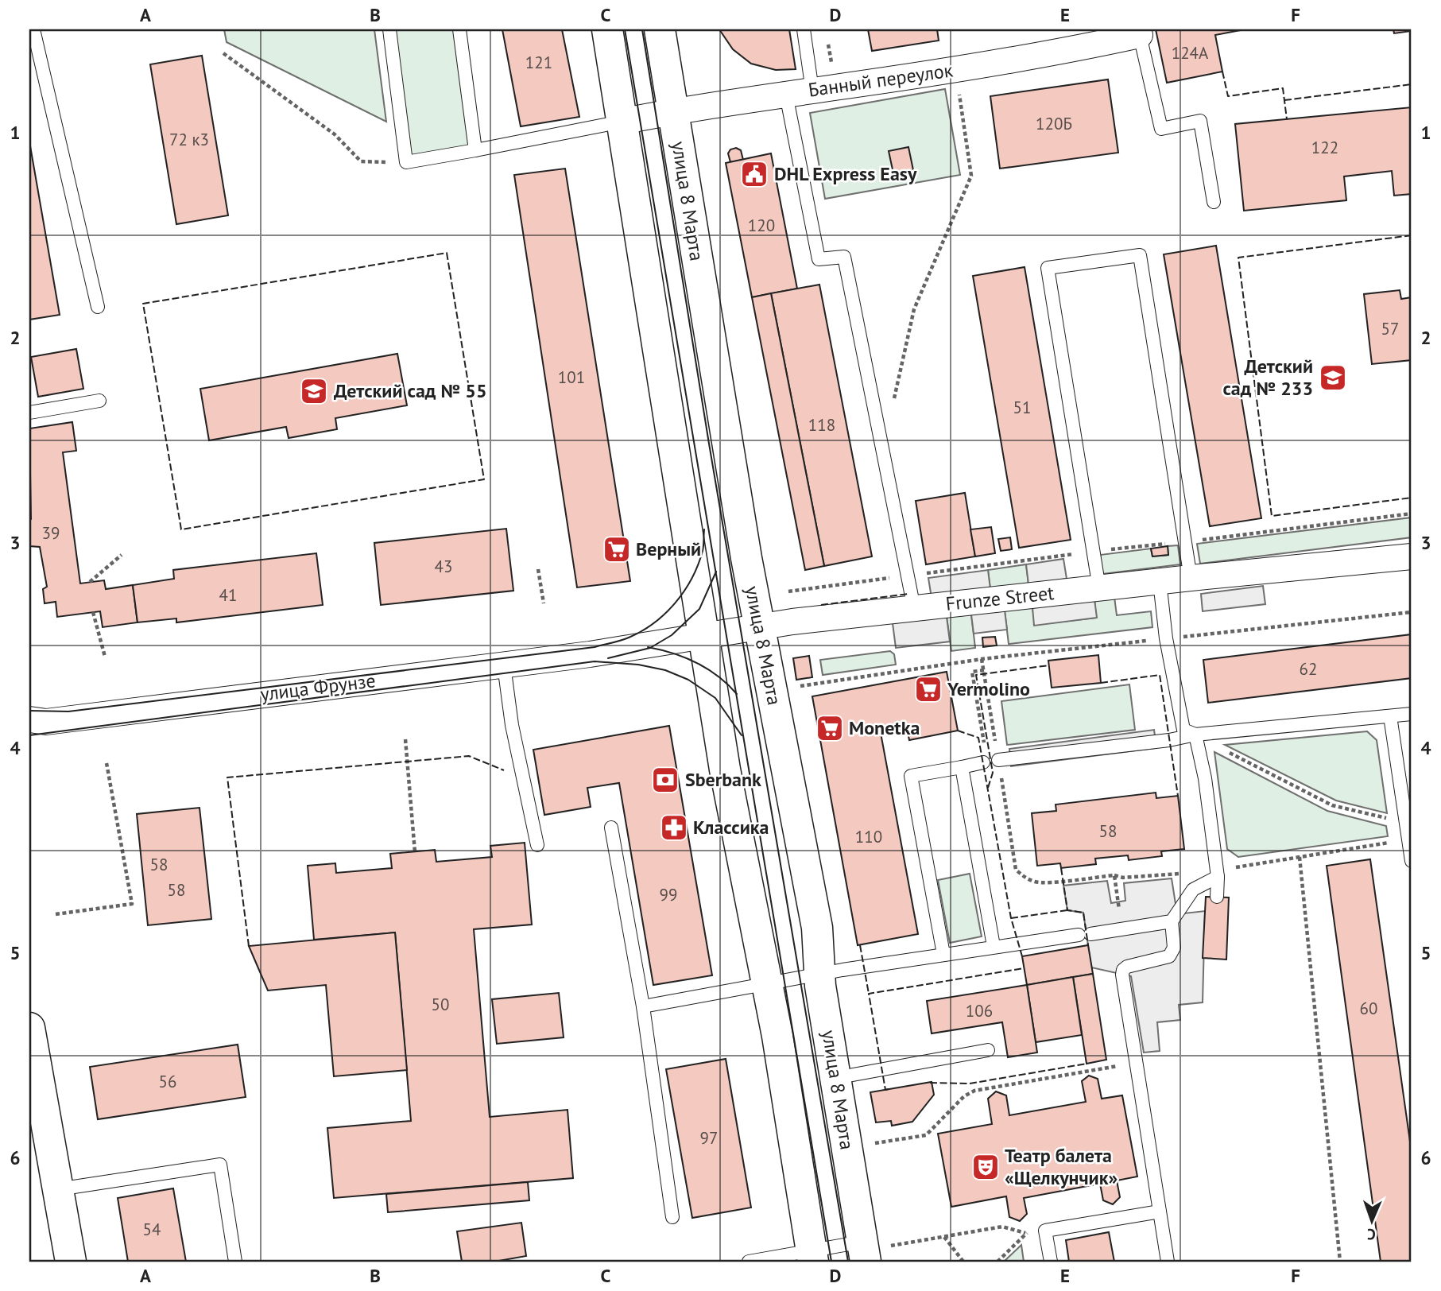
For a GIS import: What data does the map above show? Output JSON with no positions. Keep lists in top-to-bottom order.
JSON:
{
  "streets": {
    "main road": ["улица 8 Марта"],
    "street": ["Банный переулок", "Frunze Street", "улица Фрунзе"]
  },
  "crossings": [
    ["Банный переулок", "улица 8 Марта"],
    ["улица 8 Марта", "Frunze Street"],
    ["Frunze Street", "улица Фрунзе"]
  ],
  "places": {
    "public building": ["DHL Express Easy"],
    "school or university": ["Детский сад № 233", "Детский сад № 55"],
    "supermarket": ["Верный", "Yermolino", "Monetka"],
    "bank": ["Sberbank"],
    "pharmacy": ["Классика"],
    "theatre": ["Театр балета «Щелкунчик»"]
  },
  "house_numbers": [
    "124А",
    "121",
    "120Б",
    "72 к3",
    "122",
    "120",
    "57",
    "101",
    "51",
    "118",
    "39",
    "43",
    "41",
    "62",
    "58",
    "110",
    "58",
    "58",
    "99",
    "50",
    "60",
    "106",
    "56",
    "97",
    "54"
  ],
  "north": "bottom",
  "grid": {
    "columns": [
      "A",
      "B",
      "C",
      "D",
      "E",
      "F"
    ],
    "rows": [
      "1",
      "2",
      "3",
      "4",
      "5",
      "6"
    ]
  }
}
